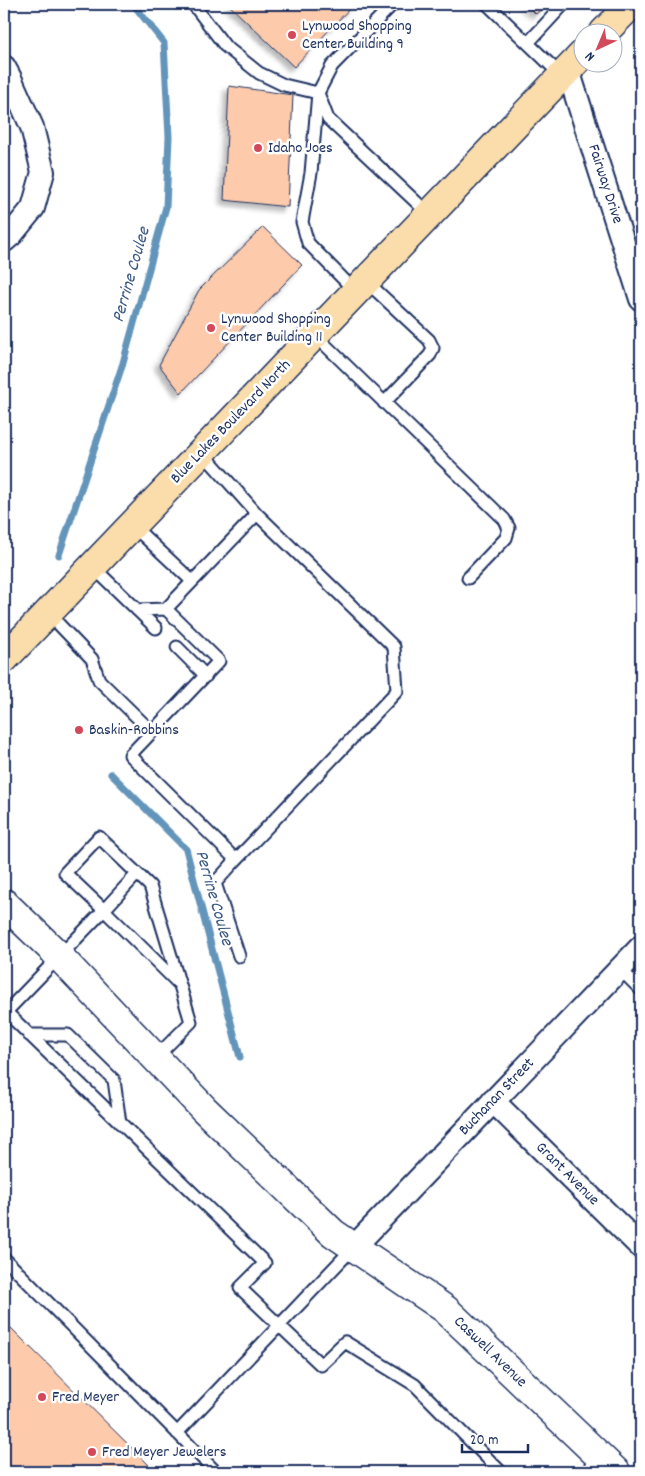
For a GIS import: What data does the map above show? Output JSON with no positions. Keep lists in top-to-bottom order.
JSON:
{
  "streets": {
    "main road": ["Blue Lakes Boulevard North"],
    "street": [
      "Fairway Drive",
      "Buchanan Street",
      "Grant Avenue",
      "Caswell Avenue"
    ]
  },
  "crossings": [
    ["Fairway Drive", "Blue Lakes Boulevard North"],
    ["Buchanan Street", "Grant Avenue"],
    ["Buchanan Street", "Caswell Avenue"]
  ],
  "water": ["Perrine Coulee"],
  "places": [
    "Lynwood Shopping Center Building 9",
    "Idaho Joes",
    "Lynwood Shopping Center Building 11",
    "Baskin-Robbins",
    "Fred Meyer",
    "Fred Meyer Jewelers"
  ],
  "scale_bar": "20 m",
  "north": "bottom left"
}
